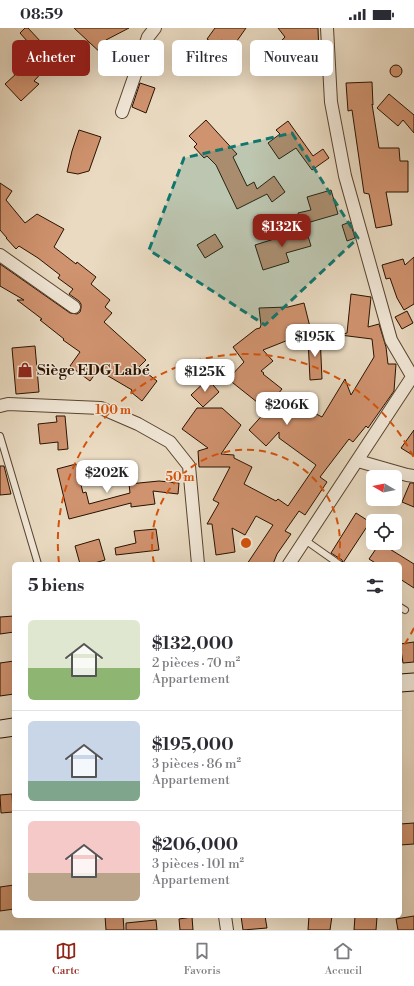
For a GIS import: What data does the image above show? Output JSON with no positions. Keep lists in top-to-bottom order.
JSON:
{
  "places": {
    "shop": ["Siège EDG Labé"]
  },
  "north": "left",
  "page": {
    "status": "08:59",
    "chip": [
      "Acheter",
      "Louer",
      "Filtres",
      "Nouveau"
    ],
    "price": [
      "$132K",
      "$195K",
      "$125K",
      "$206K",
      "$202K"
    ],
    "heading": "5 biens",
    "list": [
      {
        "name": "$132,000",
        "note": "2 pièces · 70 m² · Appartement"
      },
      {
        "name": "$195,000",
        "note": "3 pièces · 86 m² · Appartement"
      },
      {
        "name": "$206,000",
        "note": "3 pièces · 101 m² · Appartement"
      }
    ],
    "tabs": ["Carte", "Favoris", "Accueil"]
  },
  "rings": ["100 m", "50 m"]
}
